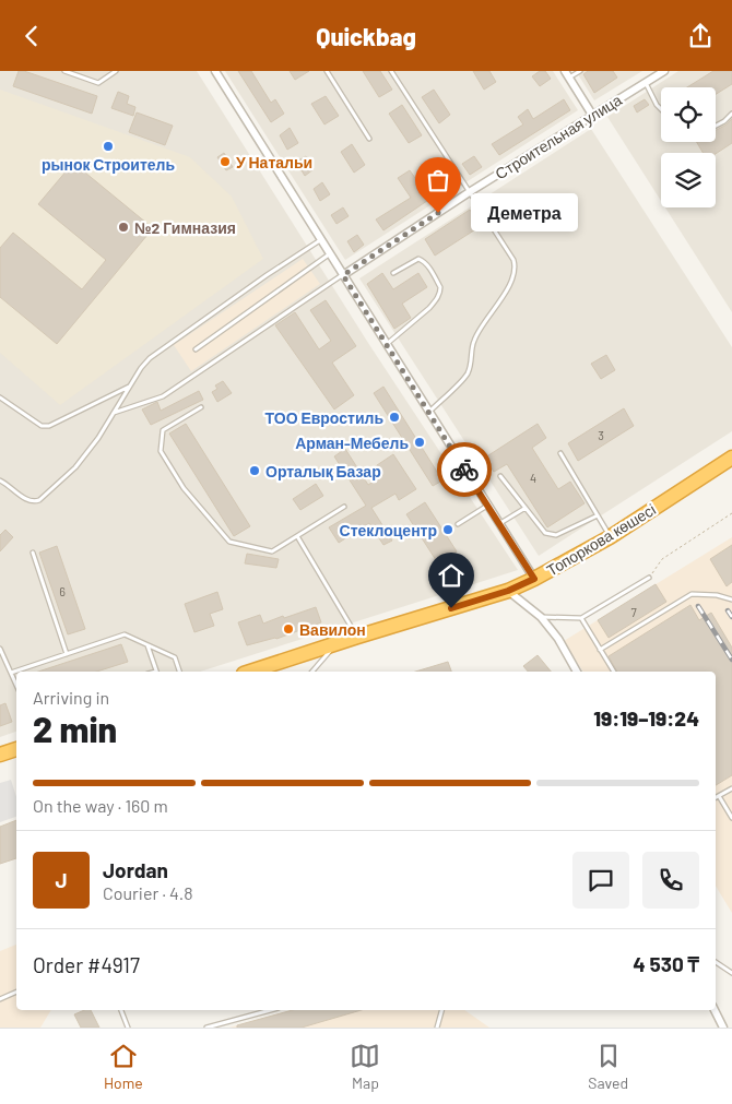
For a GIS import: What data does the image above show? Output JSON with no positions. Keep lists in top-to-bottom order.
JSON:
{
  "streets": {
    "highway": ["Топоркова көшесі"],
    "street": ["Строительная улица"]
  },
  "places": [
    "рынок Строитель",
    "У Натальи",
    "Деметра",
    "№2 Гимназия",
    "ТОО Евростиль",
    "Арман-Мебель",
    "Орталық Базар",
    "Стеклоцентр",
    "Вавилон"
  ],
  "house_numbers": [
    "3",
    "4",
    "6",
    "7"
  ],
  "page": {
    "header": "Quickbag",
    "bubble": "Деметра",
    "heading": ["2 min", "Arriving in", "19:19–19:24"],
    "panel": [
      "Jordan",
      "Courier · 4.8",
      "Order #4917",
      "4 530 ₸"
    ],
    "bar": "On the way · 160 m",
    "round": "J",
    "tabs": ["Home", "Map", "Saved"]
  }
}
